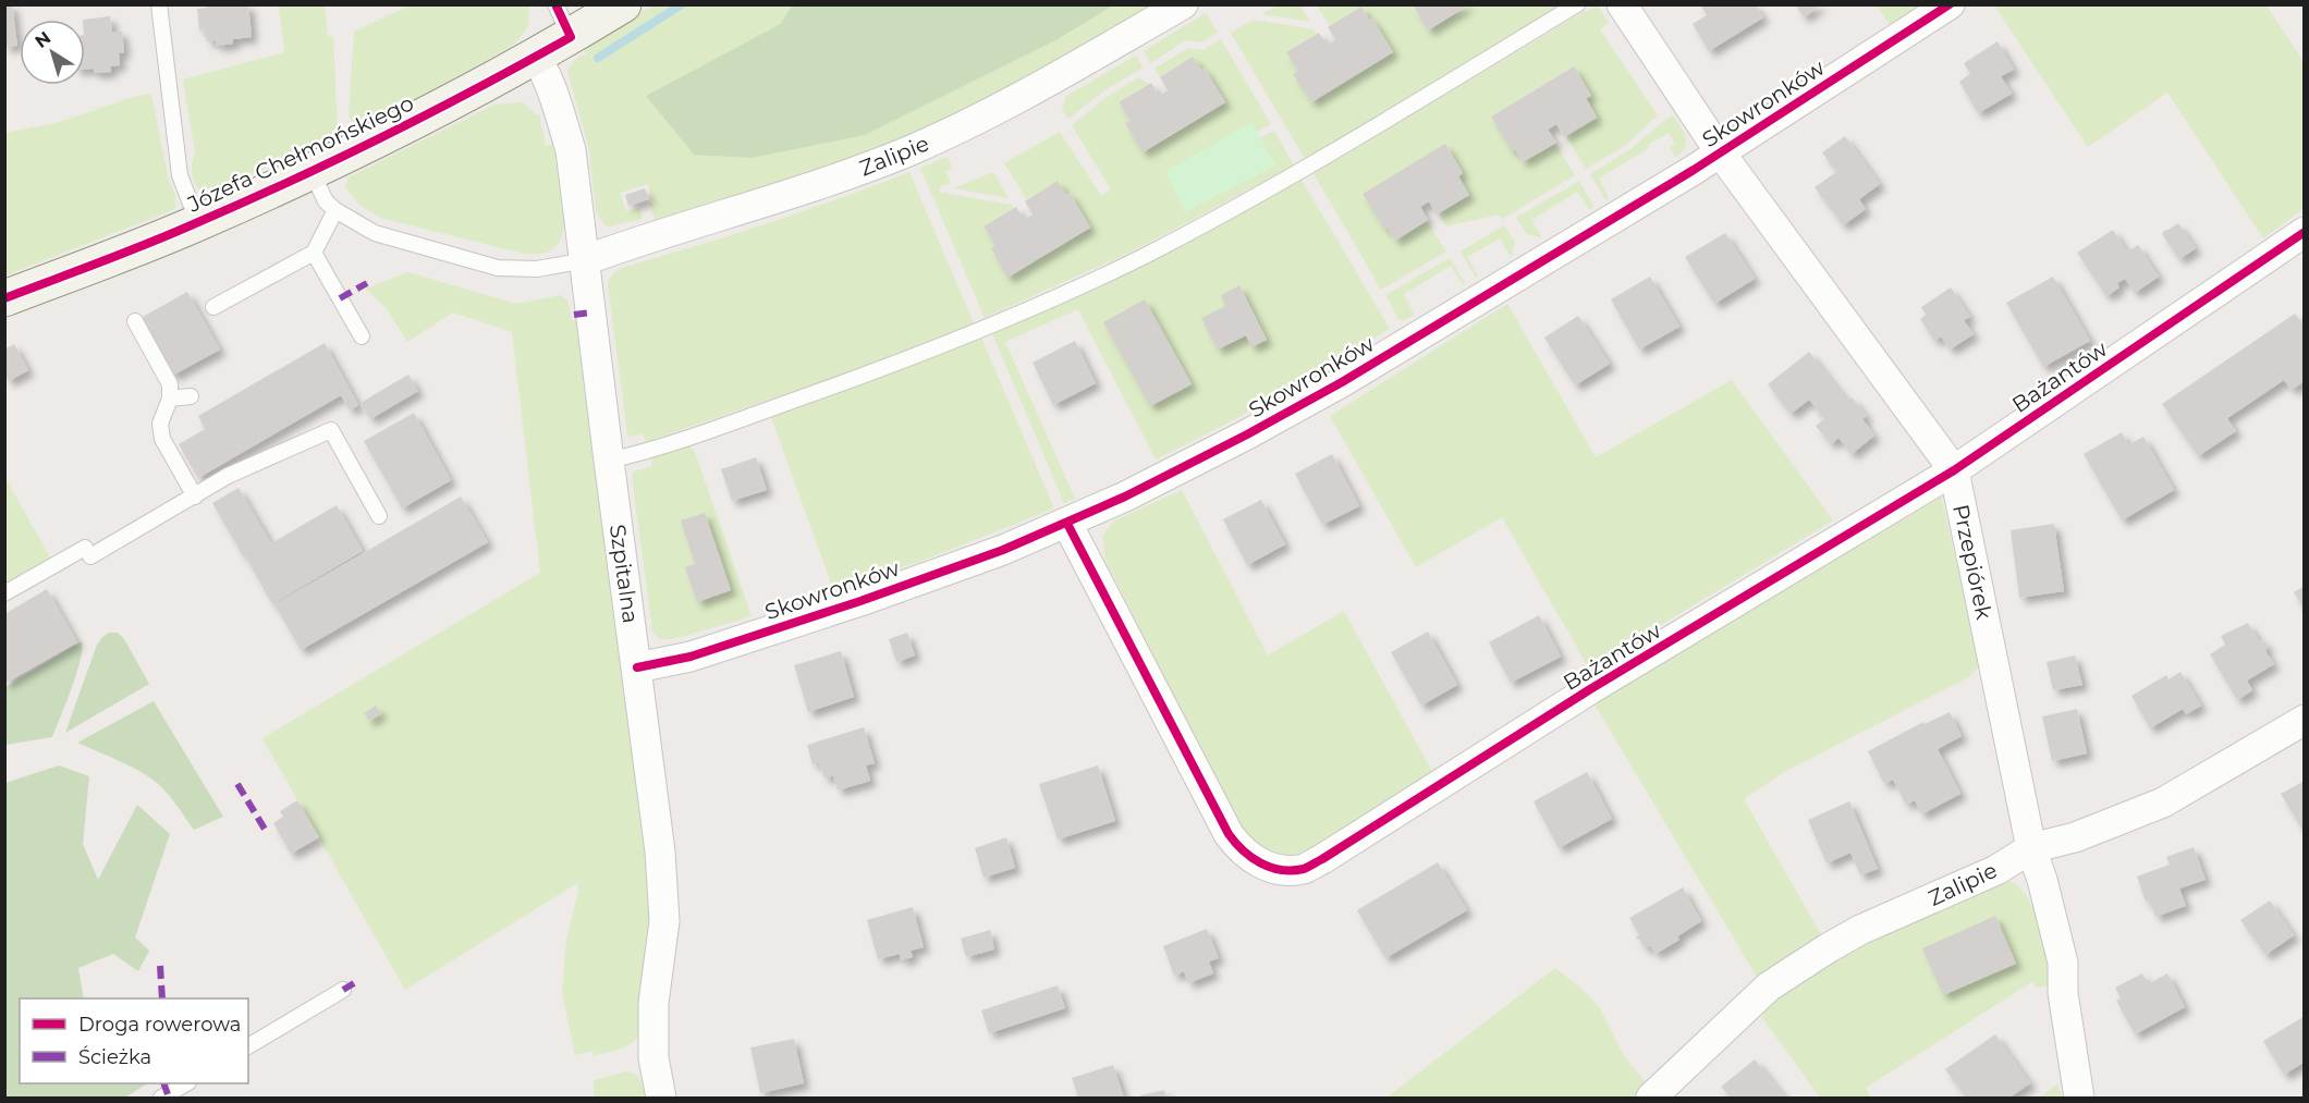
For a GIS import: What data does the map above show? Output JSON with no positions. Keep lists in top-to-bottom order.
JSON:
{
  "streets": {
    "street": [
      "Skowronków",
      "Józefa Chełmońskiego",
      "Zalipie",
      "Bażantów",
      "Przepiórek",
      "Szpitalna"
    ]
  },
  "crossings": [
    ["Skowronków", "Bażantów"],
    ["Skowronków", "Przepiórek"],
    ["Skowronków", "Szpitalna"],
    ["Józefa Chełmońskiego", "Szpitalna"],
    ["Zalipie", "Przepiórek"],
    ["Zalipie", "Szpitalna"],
    ["Bażantów", "Przepiórek"]
  ],
  "legend": ["Droga rowerowa", "Ścieżka"],
  "north": "top left"
}
